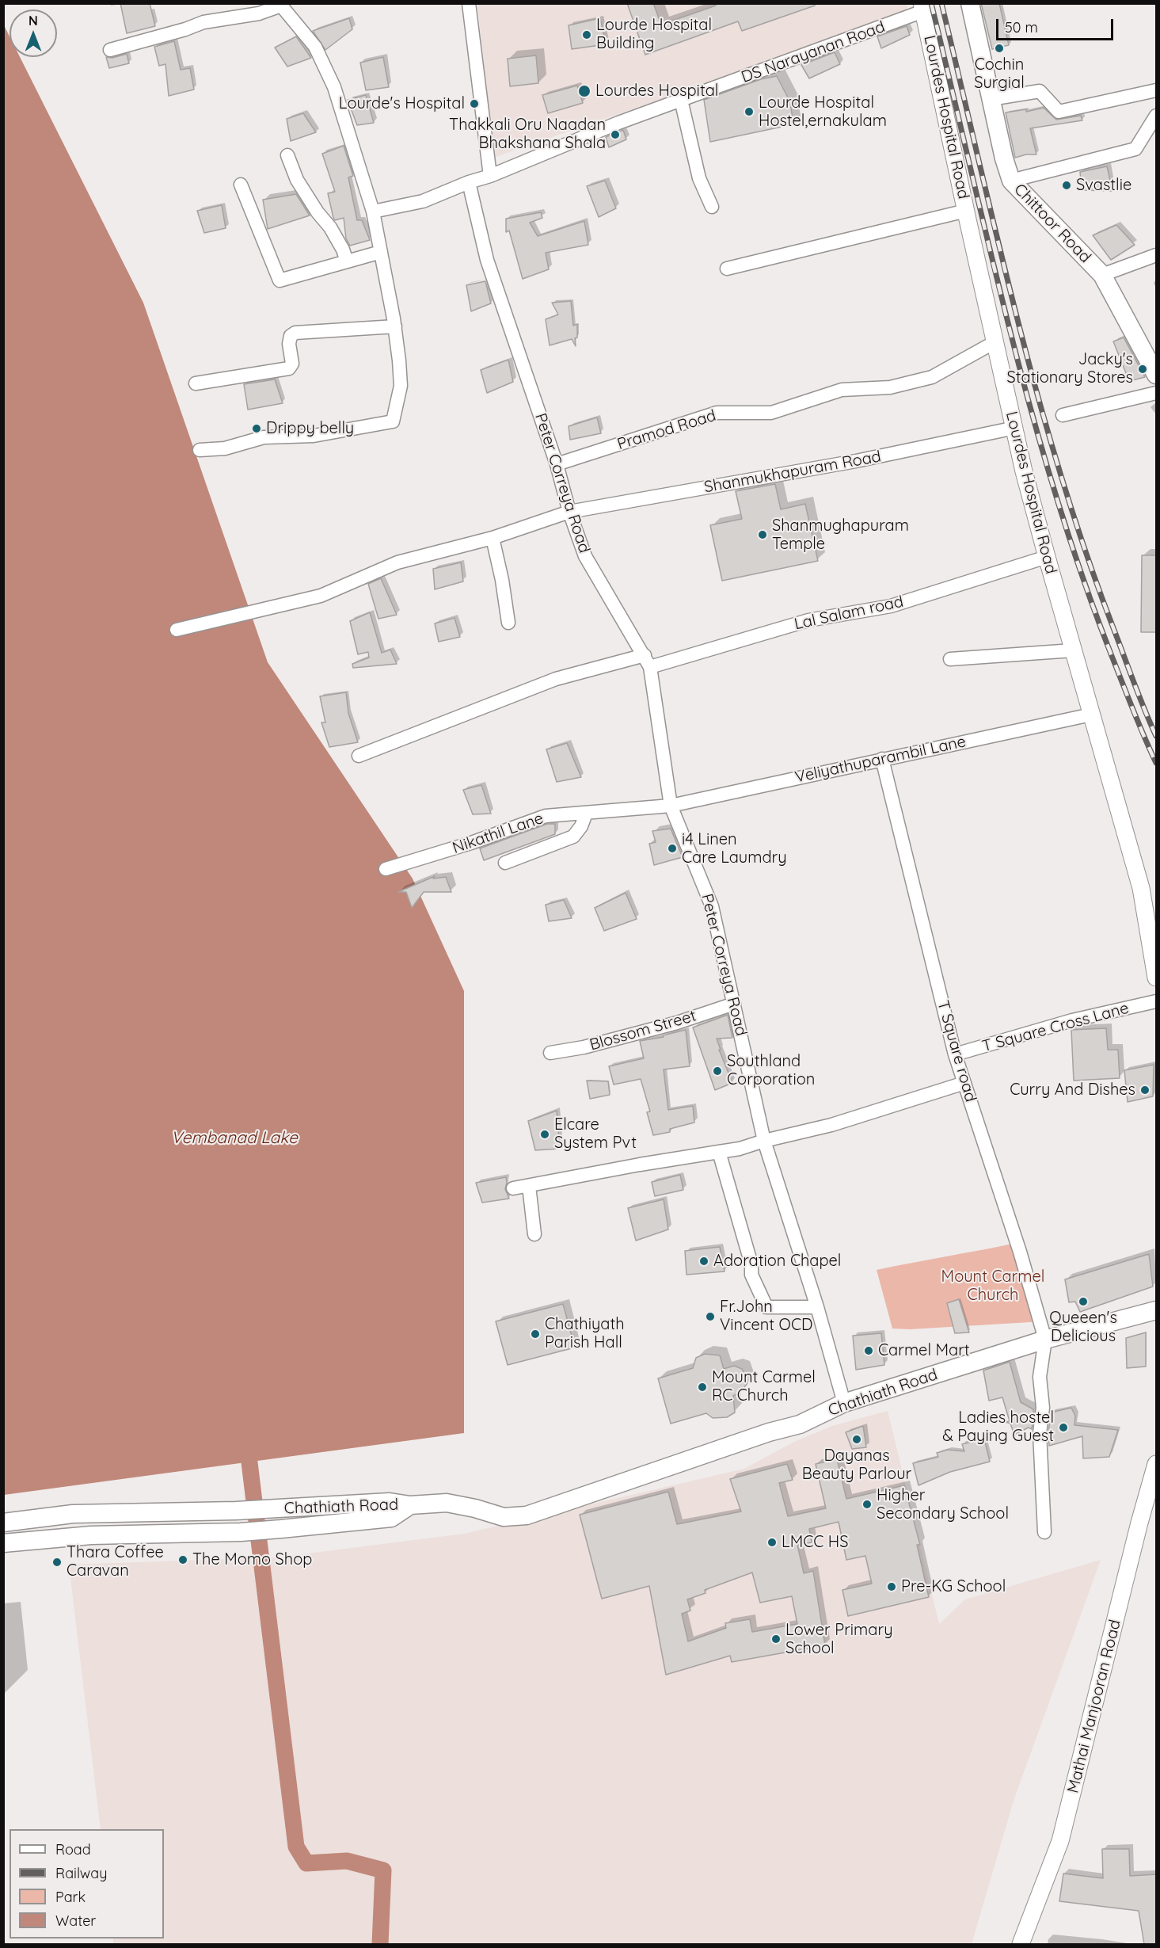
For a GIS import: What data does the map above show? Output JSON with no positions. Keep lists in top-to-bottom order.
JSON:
{
  "streets": {
    "main road": ["Chittoor Road", "Chathiath Road"],
    "street": [
      "DS Narayanan Road",
      "Lourdes Hospital Road",
      "Pramod Road",
      "Shanmukhapuram Road",
      "Peter Correya Road",
      "Lal Salam road",
      "Veliyathuparambil Lane",
      "Nikathil Lane",
      "T Square Cross Lane",
      "Blossom Street",
      "T Square road",
      "Mathai Manjooran Road"
    ]
  },
  "crossings": [
    ["DS Narayanan Road", "Lourdes Hospital Road"],
    ["Lourdes Hospital Road", "Pramod Road"],
    ["Lourdes Hospital Road", "Shanmukhapuram Road"],
    ["Lourdes Hospital Road", "Lal Salam road"],
    ["Lourdes Hospital Road", "Veliyathuparambil Lane"],
    ["Pramod Road", "Peter Correya Road"],
    ["Shanmukhapuram Road", "Peter Correya Road"],
    ["Peter Correya Road", "Lal Salam road"],
    ["Peter Correya Road", "Veliyathuparambil Lane"],
    ["Peter Correya Road", "Nikathil Lane"],
    ["Peter Correya Road", "Blossom Street"],
    ["Peter Correya Road", "Chathiath Road"],
    ["Veliyathuparambil Lane", "Nikathil Lane"],
    ["Veliyathuparambil Lane", "T Square road"],
    ["T Square Cross Lane", "T Square road"],
    ["T Square road", "Chathiath Road"]
  ],
  "water": ["Vembanad Lake"],
  "parks": ["Mount Carmel Church"],
  "places": [
    "Lourde Hospital Building",
    "Cochin Surgial",
    "Lourdes Hospital",
    "Lourde's Hospital",
    "Lourde Hospital Hostel,ernakulam",
    "Thakkali Oru Naadan Bhakshana Shala",
    "Svastlie",
    "Jacky's Stationary Stores",
    "Drippy belly",
    "Shanmughapuram Temple",
    "i4 Linen Care Laumdry",
    "Southland Corporation",
    "Curry And Dishes",
    "Elcare System Pvt",
    "Adoration Chapel",
    "Queeen's Delicious",
    "Fr.John Vincent OCD",
    "Chathiyath Parish Hall",
    "Carmel Mart",
    "Mount Carmel RC Church",
    "Ladies hostel & Paying Guest",
    "Dayanas Beauty Parlour",
    "Higher Secondary School",
    "LMCC HS",
    "The Momo Shop",
    "Thara Coffee Caravan",
    "Pre-KG School",
    "Lower Primary School"
  ],
  "legend": [
    "Road",
    "Railway",
    "Park",
    "Water"
  ],
  "scale_bar": "50 m",
  "north": "top"
}
